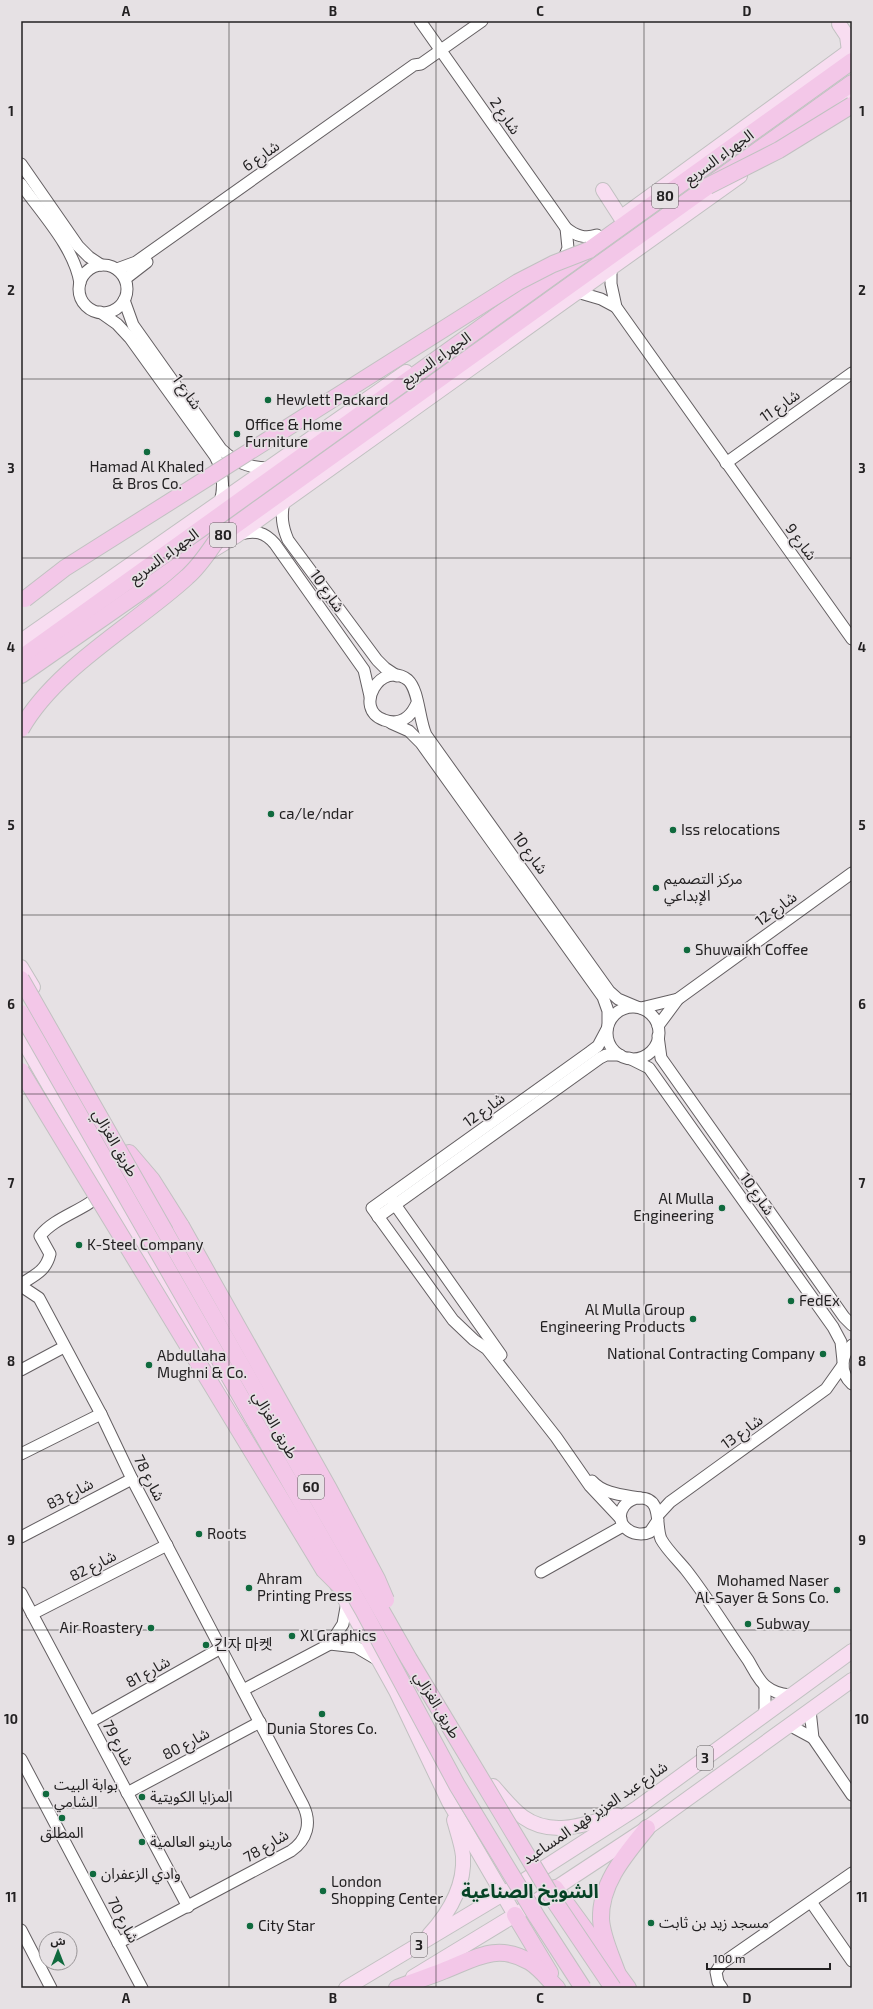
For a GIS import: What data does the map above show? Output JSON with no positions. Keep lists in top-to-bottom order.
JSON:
{
  "streets": {
    "highway": [
      "الجهراء السريع",
      "80",
      "طريق الغزالي",
      "60"
    ],
    "main road": ["3", "شارع عبد العزيز فهد المساعيد"],
    "street": [
      "شارع 2",
      "شارع 6",
      "شارع 1",
      "شارع 11",
      "شارع 9",
      "شارع 10",
      "شارع 12",
      "شارع 13",
      "شارع 78",
      "شارع 83",
      "شارع 82",
      "شارع 81",
      "شارع 79",
      "شارع 80",
      "شارع 70"
    ]
  },
  "crossings": [
    ["شارع 2", "شارع 6"],
    ["شارع 2", "الجهراء السريع"],
    ["شارع 6", "شارع 1"],
    ["الجهراء السريع", "شارع 1"],
    ["الجهراء السريع", "شارع 10"],
    ["شارع 11", "شارع 9"],
    ["شارع 10", "شارع 12"],
    ["شارع 10", "شارع 13"],
    ["طريق الغزالي", "3"],
    ["طريق الغزالي", "شارع عبد العزيز فهد المساعيد"],
    ["شارع 78", "شارع 83"],
    ["شارع 78", "شارع 82"],
    ["شارع 78", "شارع 81"],
    ["شارع 78", "شارع 79"],
    ["شارع 78", "شارع 80"],
    ["شارع 78", "شارع 70"],
    ["شارع 82", "شارع 79"],
    ["شارع 81", "شارع 79"],
    ["شارع 79", "شارع 80"]
  ],
  "districts": ["الشويخ الصناعية"],
  "places": [
    "Hewlett Packard",
    "Office & Home Furniture",
    "Hamad Al Khaled & Bros Co.",
    "ca/le/ndar",
    "Iss relocations",
    "مركز التصميم الإبداعي",
    "Shuwaikh Coffee",
    "Al Mulla Engineering",
    "K-Steel Company",
    "FedEx",
    "Al Mulla Group Engineering Products",
    "National Contracting Company",
    "Abdullaha Mughni & Co.",
    "Roots",
    "Ahram Printing Press",
    "Mohamed Naser Al-Sayer & Sons Co.",
    "Subway",
    "Air Roastery",
    "Xl Graphics",
    "긴자 마켓",
    "Dunia Stores Co.",
    "بوابة البيت الشامي",
    "المزايا الكويتية",
    "المطلق",
    "مارينو العالمية",
    "وادي الزعفران",
    "London Shopping Center",
    "مسجد زيد بن ثابت",
    "City Star"
  ],
  "scale_bar": "100 m",
  "north": "top",
  "grid": {
    "columns": [
      "A",
      "B",
      "C",
      "D"
    ],
    "rows": [
      "1",
      "2",
      "3",
      "4",
      "5",
      "6",
      "7",
      "8",
      "9",
      "10",
      "11"
    ]
  }
}
